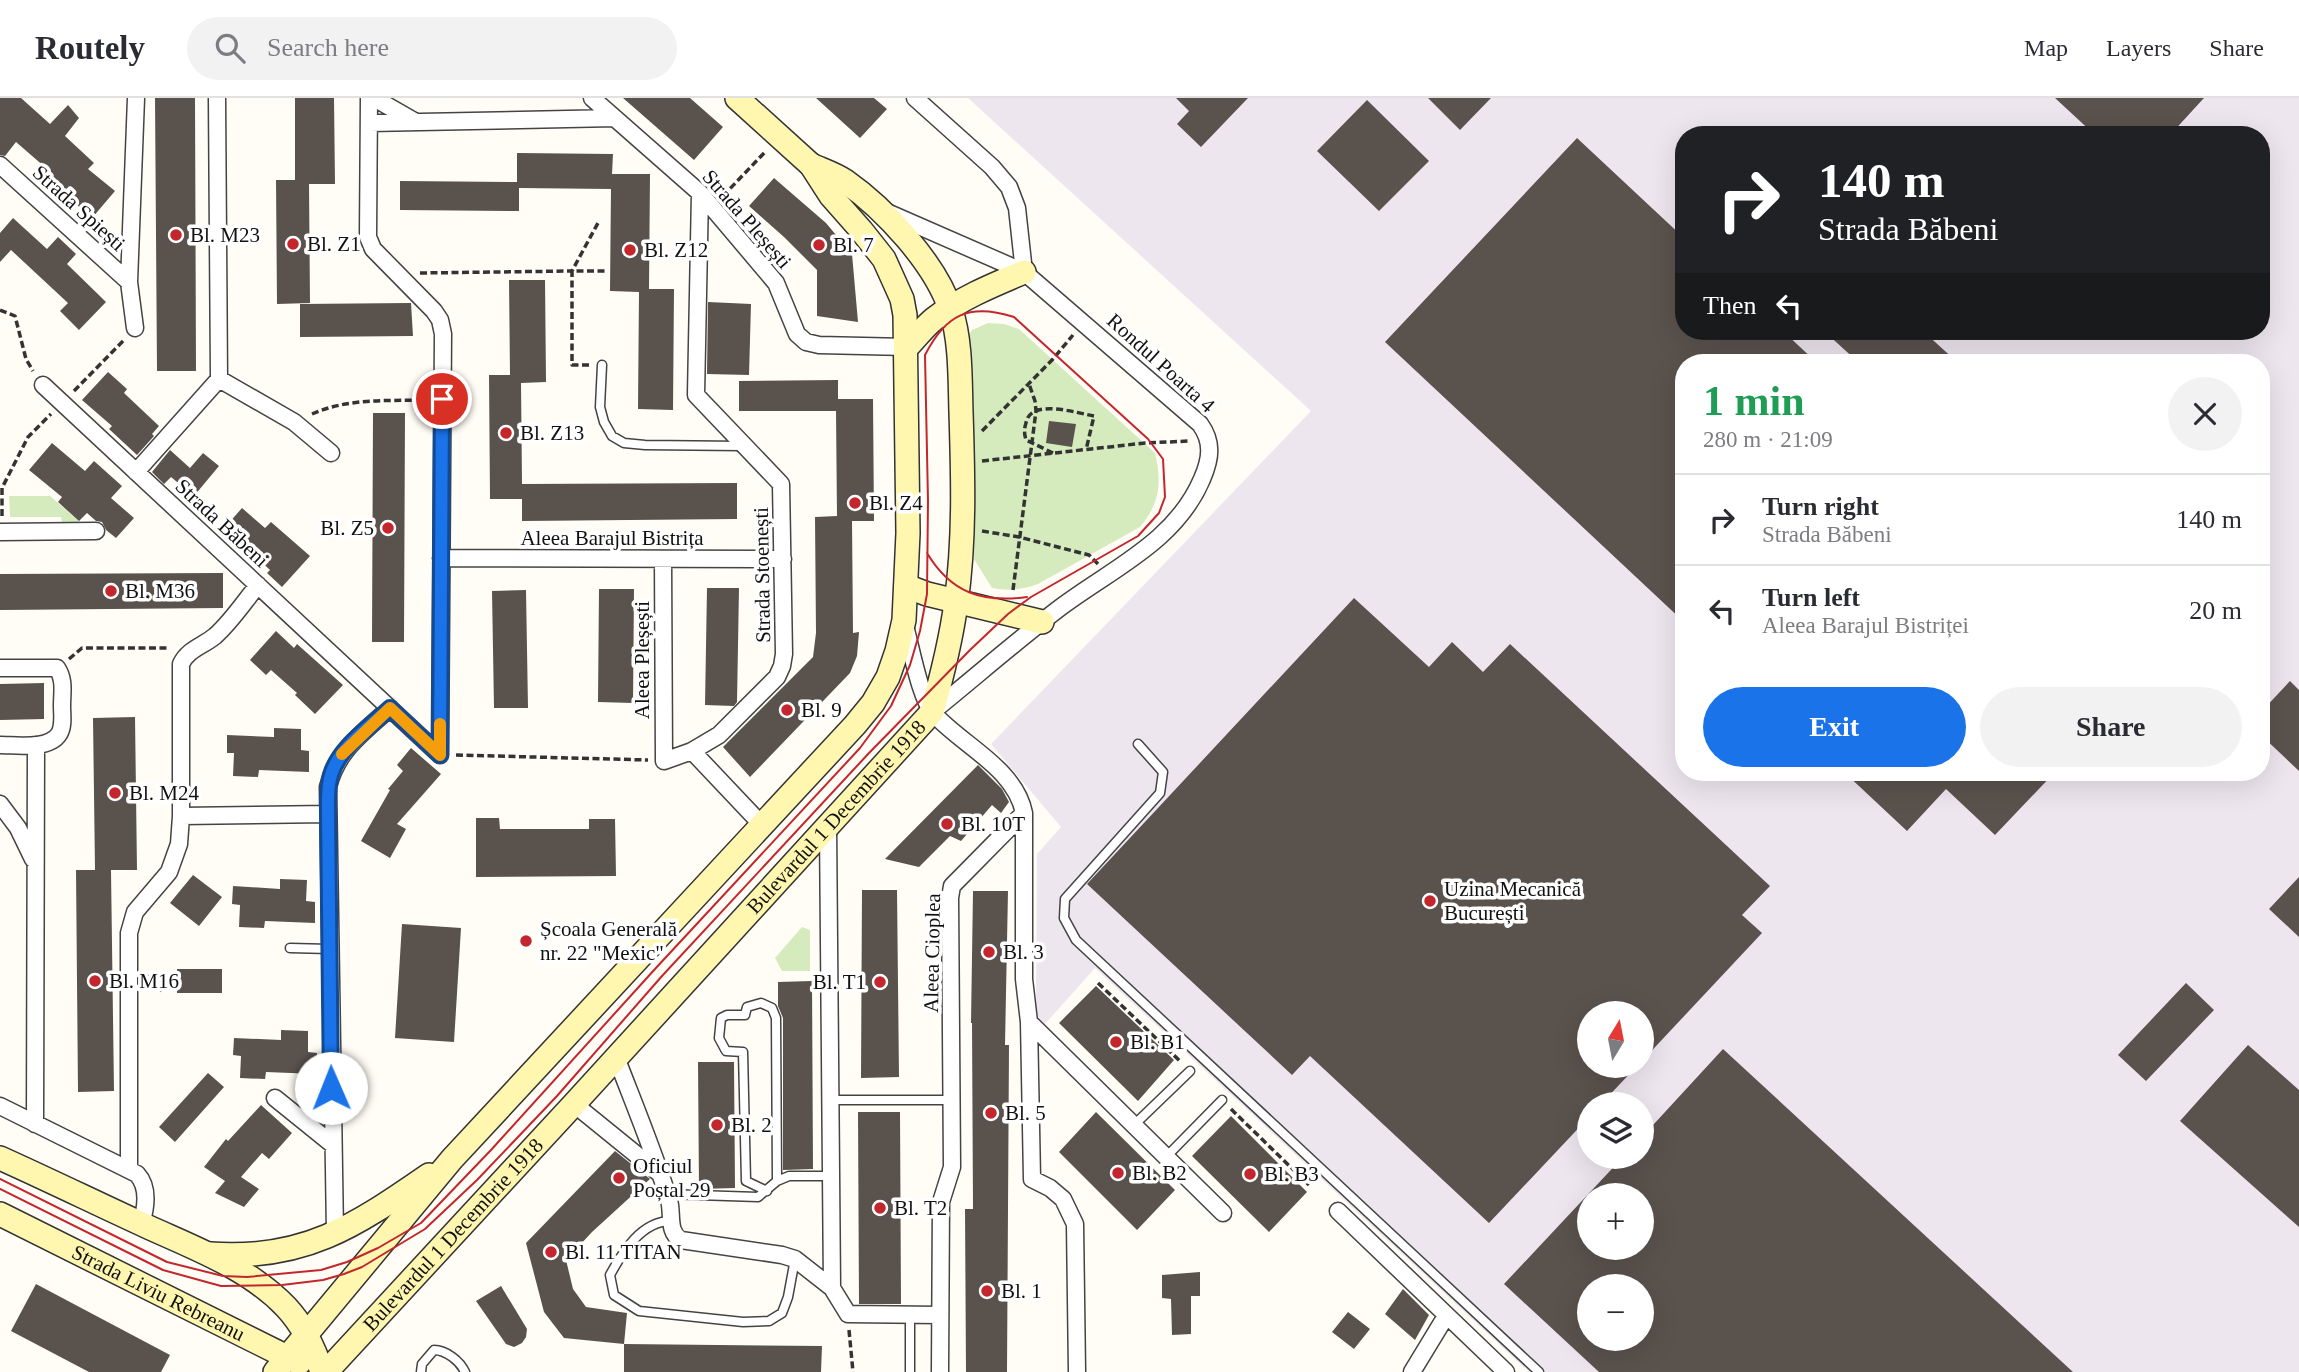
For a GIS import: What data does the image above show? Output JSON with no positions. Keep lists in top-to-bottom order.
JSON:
{
  "streets": {
    "main road": ["Bulevardul 1 Decembrie 1918", "Strada Liviu Rebreanu"],
    "street": [
      "Strada Spiești",
      "Strada Pleșești",
      "Rondul Poarta 4",
      "Strada Băbeni",
      "Aleea Barajul Bistrița",
      "Strada Stoenești",
      "Aleea Pleșești",
      "Aleea Cioplea"
    ]
  },
  "crossings": [
    ["Strada Pleșești", "Strada Stoenești"],
    ["Strada Pleșești", "Bulevardul 1 Decembrie 1918"],
    ["Rondul Poarta 4", "Bulevardul 1 Decembrie 1918"],
    ["Aleea Barajul Bistrița", "Strada Stoenești"],
    ["Aleea Barajul Bistrița", "Aleea Pleșești"],
    ["Strada Stoenești", "Aleea Pleșești"],
    ["Bulevardul 1 Decembrie 1918", "Strada Liviu Rebreanu"]
  ],
  "places": [
    "Bl. M23",
    "Bl. Z1",
    "Bl. 7",
    "Bl. Z12",
    "Bl. Z13",
    "Bl. Z4",
    "Bl. Z5",
    "Bl. M36",
    "Bl. 9",
    "Bl. M24",
    "Bl. 10T",
    "Uzina Mecanică București",
    "Școala Generală nr. 22 \"Mexic\"",
    "Bl. 3",
    "Bl. M16",
    "Bl. T1",
    "Bl. B1",
    "Bl. 5",
    "Bl. 2",
    "Bl. B2",
    "Bl. B3",
    "Oficiul Poștal 29",
    "Bl. T2",
    "Bl. 11 TITAN",
    "Bl. 1"
  ],
  "north": "top",
  "page": {
    "header": "Routely",
    "search": "Search here",
    "nav": ["Map", "Layers", "Share"],
    "turn": ["140 m", "Strada Băbeni"],
    "then": "Then",
    "heading": ["1 min", "280 m · 21:09"],
    "list": [
      {
        "name": "Turn right",
        "note": "Strada Băbeni",
        "value": "140 m"
      },
      {
        "name": "Turn left",
        "note": "Aleea Barajul Bistriței",
        "value": "20 m"
      }
    ],
    "buttons": ["Exit", "Share"],
    "map_buttons": ["+", "−"]
  }
}
